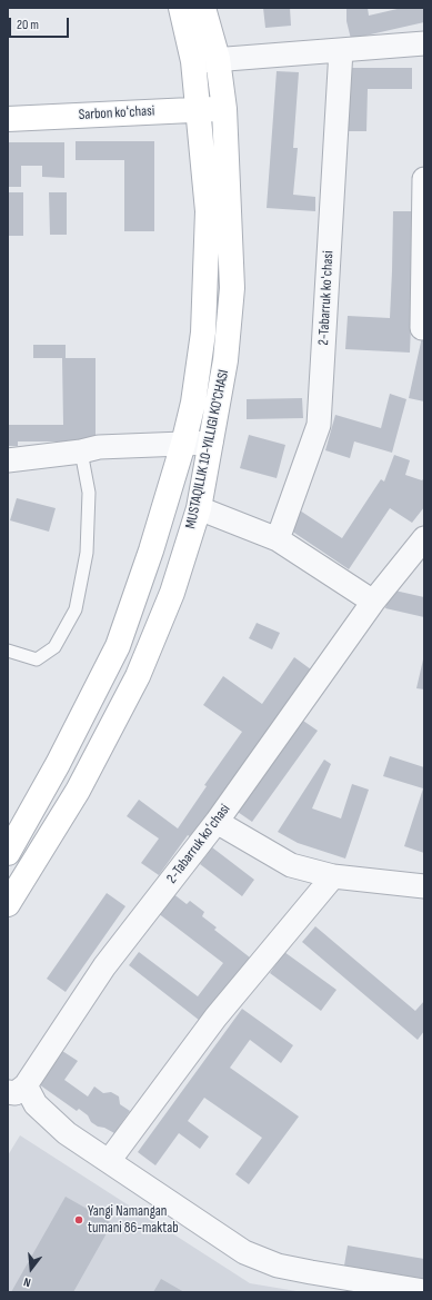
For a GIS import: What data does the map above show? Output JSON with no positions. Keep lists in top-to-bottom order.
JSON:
{
  "streets": {
    "main road": ["Sarbon koʻchasi", "MUSTAQILLIK 10-YILLIGI KO'CHASI"],
    "street": ["2-Tabarruk koʻchasi"]
  },
  "crossings": [
    ["Sarbon koʻchasi", "MUSTAQILLIK 10-YILLIGI KO'CHASI"]
  ],
  "places": ["Yangi Namangan tumani 86-maktab"],
  "scale_bar": "20 m",
  "north": "bottom"
}
